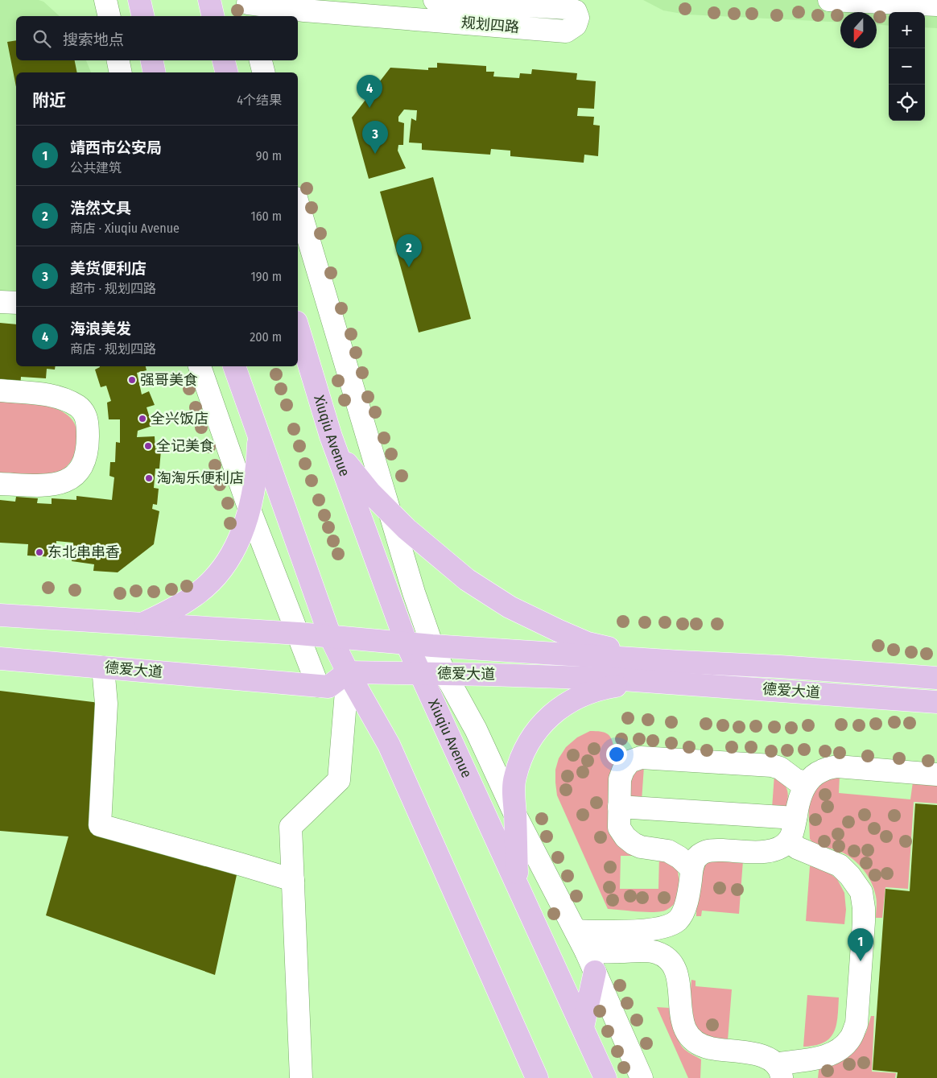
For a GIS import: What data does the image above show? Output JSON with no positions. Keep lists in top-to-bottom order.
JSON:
{
  "streets": {
    "main road": ["Xiuqiu Avenue", "德爱大道"],
    "street": ["规划四路"]
  },
  "crossings": [
    ["Xiuqiu Avenue", "德爱大道"]
  ],
  "places": [
    "强哥美食",
    "全兴饭店",
    "全记美食",
    "淘淘乐便利店",
    "东北串串香"
  ],
  "north": "bottom",
  "page": {
    "map_buttons": ["+", "−"],
    "search": "搜索地点",
    "heading": ["附近", "4个结果"],
    "pins": [
      "4",
      "3",
      "2",
      "1"
    ],
    "list": [
      {
        "mark": "1",
        "name": "靖西市公安局",
        "note": "公共建筑",
        "value": "90 m"
      },
      {
        "mark": "2",
        "name": "浩然文具",
        "note": "商店 · Xiuqiu Avenue",
        "value": "160 m"
      },
      {
        "mark": "3",
        "name": "美货便利店",
        "note": "超市 · 规划四路",
        "value": "190 m"
      },
      {
        "mark": "4",
        "name": "海浪美发",
        "note": "商店 · 规划四路",
        "value": "200 m"
      }
    ]
  }
}
